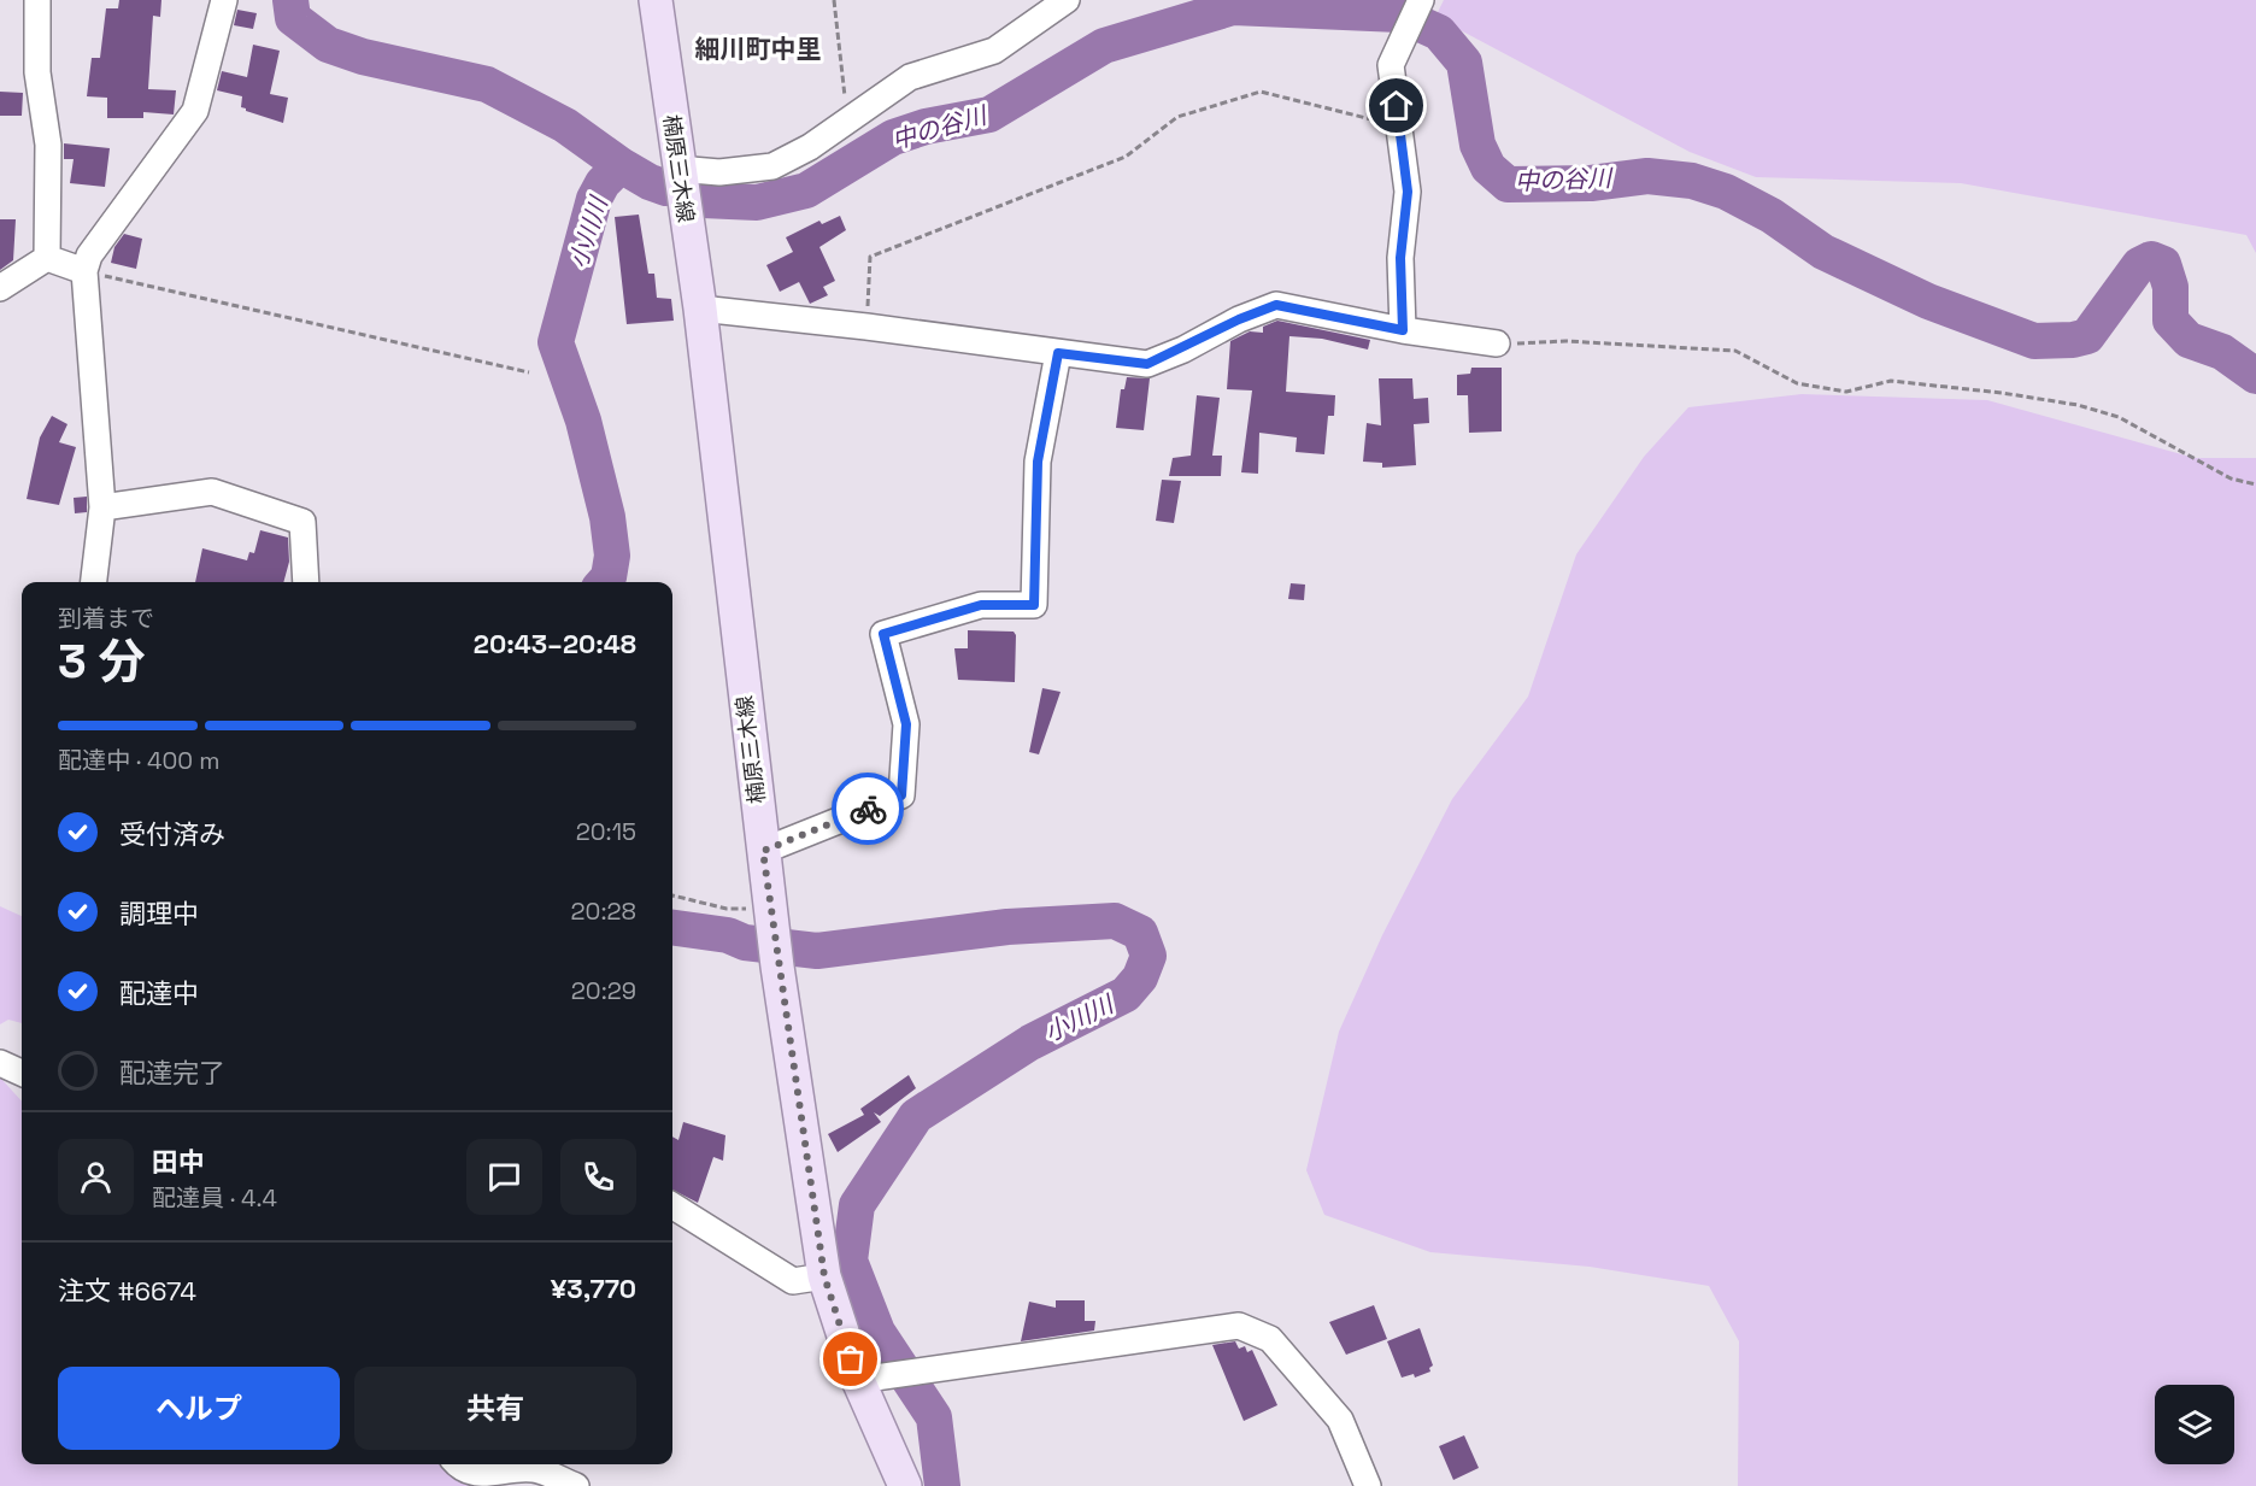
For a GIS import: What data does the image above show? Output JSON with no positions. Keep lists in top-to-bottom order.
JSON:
{
  "streets": {
    "main road": ["楠原三木線"]
  },
  "districts": ["細川町中里"],
  "water": ["中の谷川", "小川川"],
  "page": {
    "heading": ["3 分", "到着まで", "20:43–20:48"],
    "panel": [
      "田中",
      "配達員 · 4.4",
      "注文 #6674",
      "¥3,770"
    ],
    "bar": "配達中 · 400 m",
    "list": [
      ["受付済み", "20:15"],
      ["調理中", "20:28"],
      ["配達中", "20:29"],
      "配達完了"
    ],
    "buttons": ["ヘルプ", "共有"]
  }
}
